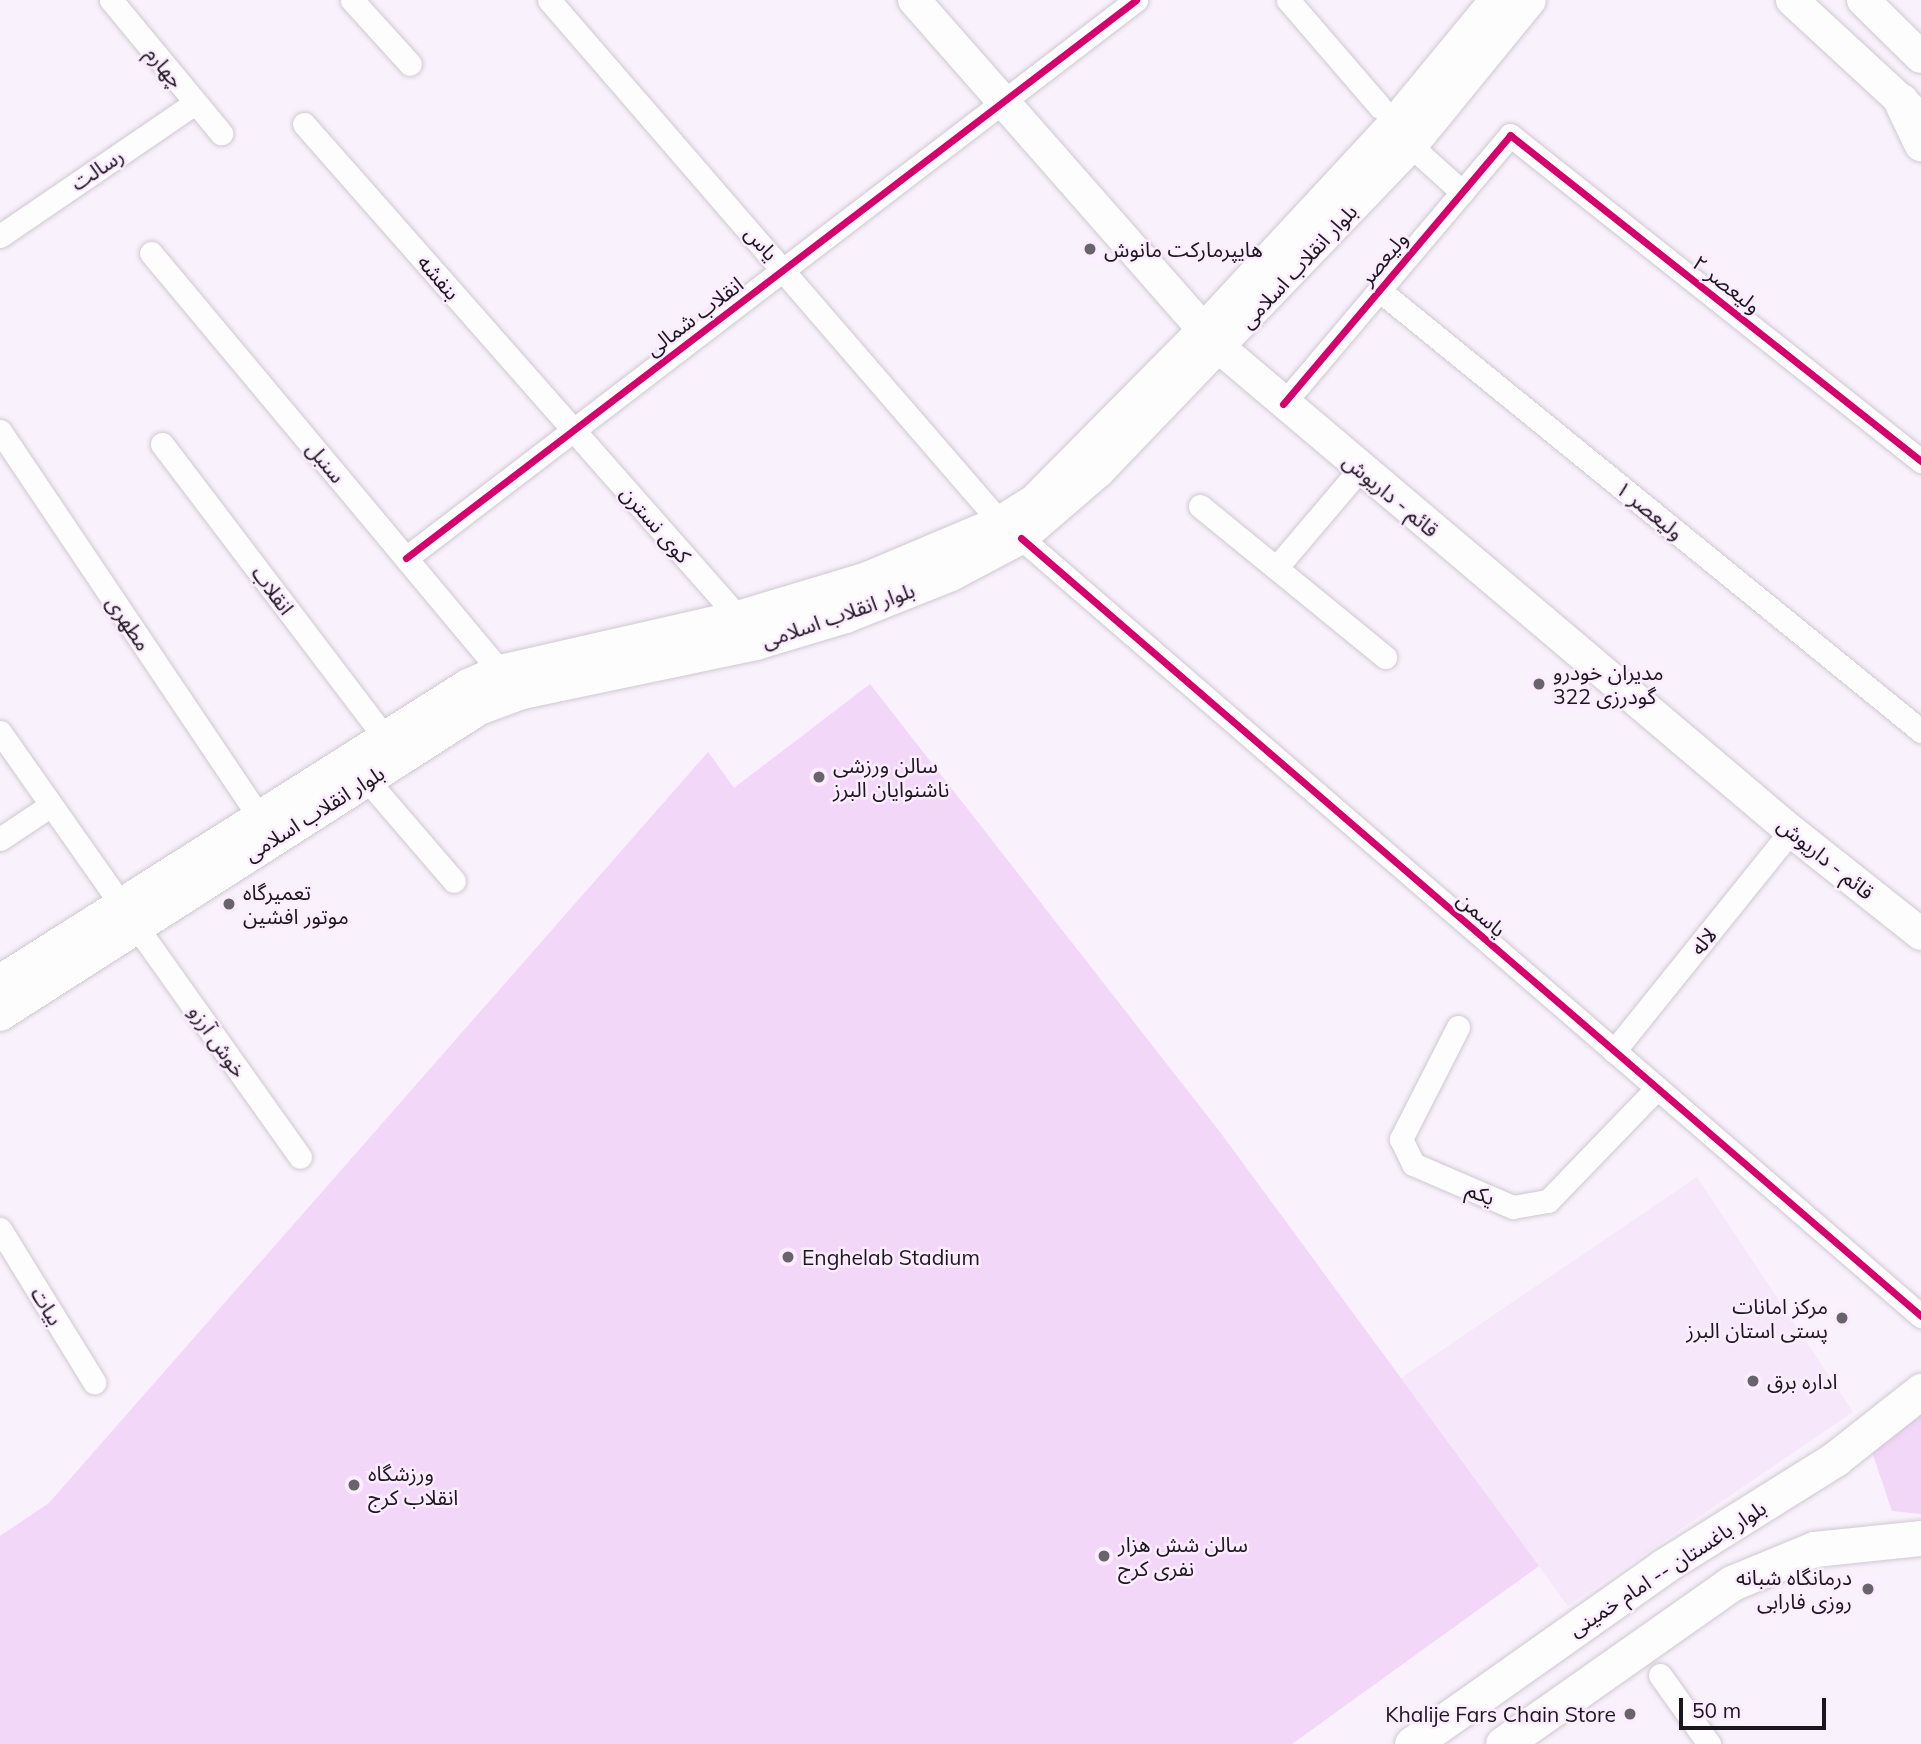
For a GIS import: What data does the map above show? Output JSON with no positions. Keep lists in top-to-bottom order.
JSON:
{
  "streets": {
    "main road": ["بلوار انقلاب اسلامی", "قائم - داریوش", "بلوار باغستان -- امام خمینی"],
    "street": [
      "چهارم",
      "رسالت",
      "یاس",
      "ولیعصر",
      "بنفشه",
      "ولیعصر ۲",
      "انقلاب شمالی",
      "سنبل",
      "ولیعصر ۱",
      "کوی نسترن",
      "انقلاب",
      "مطهری",
      "یاسمن",
      "لاله",
      "خوش آرزو",
      "یکم",
      "بیات"
    ]
  },
  "crossings": [
    ["چهارم", "رسالت"],
    ["یاس", "بلوار انقلاب اسلامی"],
    ["یاس", "انقلاب شمالی"],
    ["یاس", "یاسمن"],
    ["ولیعصر", "ولیعصر ۲"],
    ["ولیعصر", "قائم - داریوش"],
    ["ولیعصر", "ولیعصر ۱"],
    ["بلوار انقلاب اسلامی", "سنبل"],
    ["بلوار انقلاب اسلامی", "قائم - داریوش"],
    ["بلوار انقلاب اسلامی", "کوی نسترن"],
    ["بلوار انقلاب اسلامی", "انقلاب"],
    ["بلوار انقلاب اسلامی", "مطهری"],
    ["بلوار انقلاب اسلامی", "یاسمن"],
    ["بلوار انقلاب اسلامی", "خوش آرزو"],
    ["بنفشه", "انقلاب شمالی"],
    ["بنفشه", "کوی نسترن"],
    ["انقلاب شمالی", "سنبل"],
    ["انقلاب شمالی", "قائم - داریوش"],
    ["انقلاب شمالی", "کوی نسترن"],
    ["قائم - داریوش", "لاله"],
    ["یاسمن", "لاله"],
    ["یاسمن", "یکم"]
  ],
  "places": [
    "هایپرمارکت مانوش",
    "مدیران خودرو گودرزی 322",
    "سالن ورزشی ناشنوایان البرز",
    "تعمیرگاه موتور افشین",
    "Enghelab Stadium",
    "مرکز امانات پستی استان البرز",
    "اداره برق",
    "ورزشگاه انقلاب کرج",
    "سالن شش هزار نفری کرج",
    "درمانگاه شبانه روزی فارابی",
    "Khalije Fars Chain Store"
  ],
  "scale_bar": "50 m"
}
